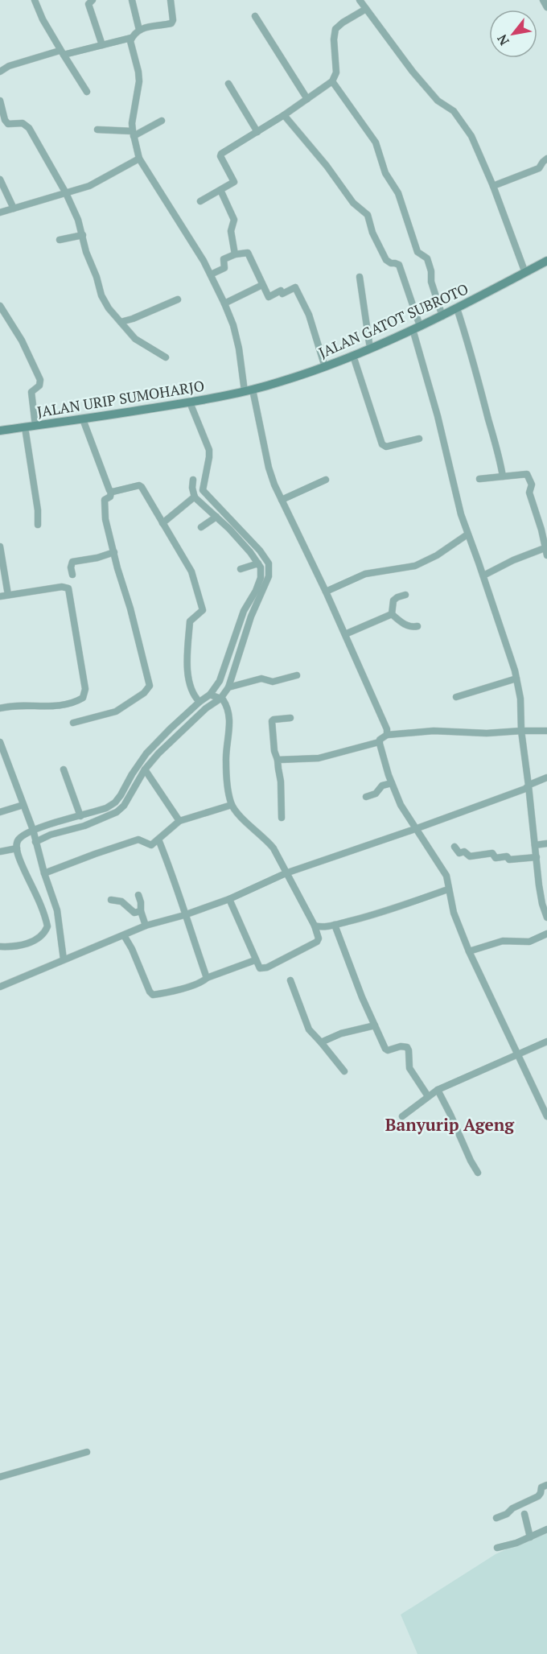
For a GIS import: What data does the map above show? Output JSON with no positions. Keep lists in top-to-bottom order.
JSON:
{
  "streets": {
    "main road": ["JALAN GATOT SUBROTO", "JALAN URIP SUMOHARJO"]
  },
  "crossings": [
    ["JALAN GATOT SUBROTO", "JALAN URIP SUMOHARJO"]
  ],
  "districts": ["Banyurip Ageng"],
  "north": "bottom left"
}
